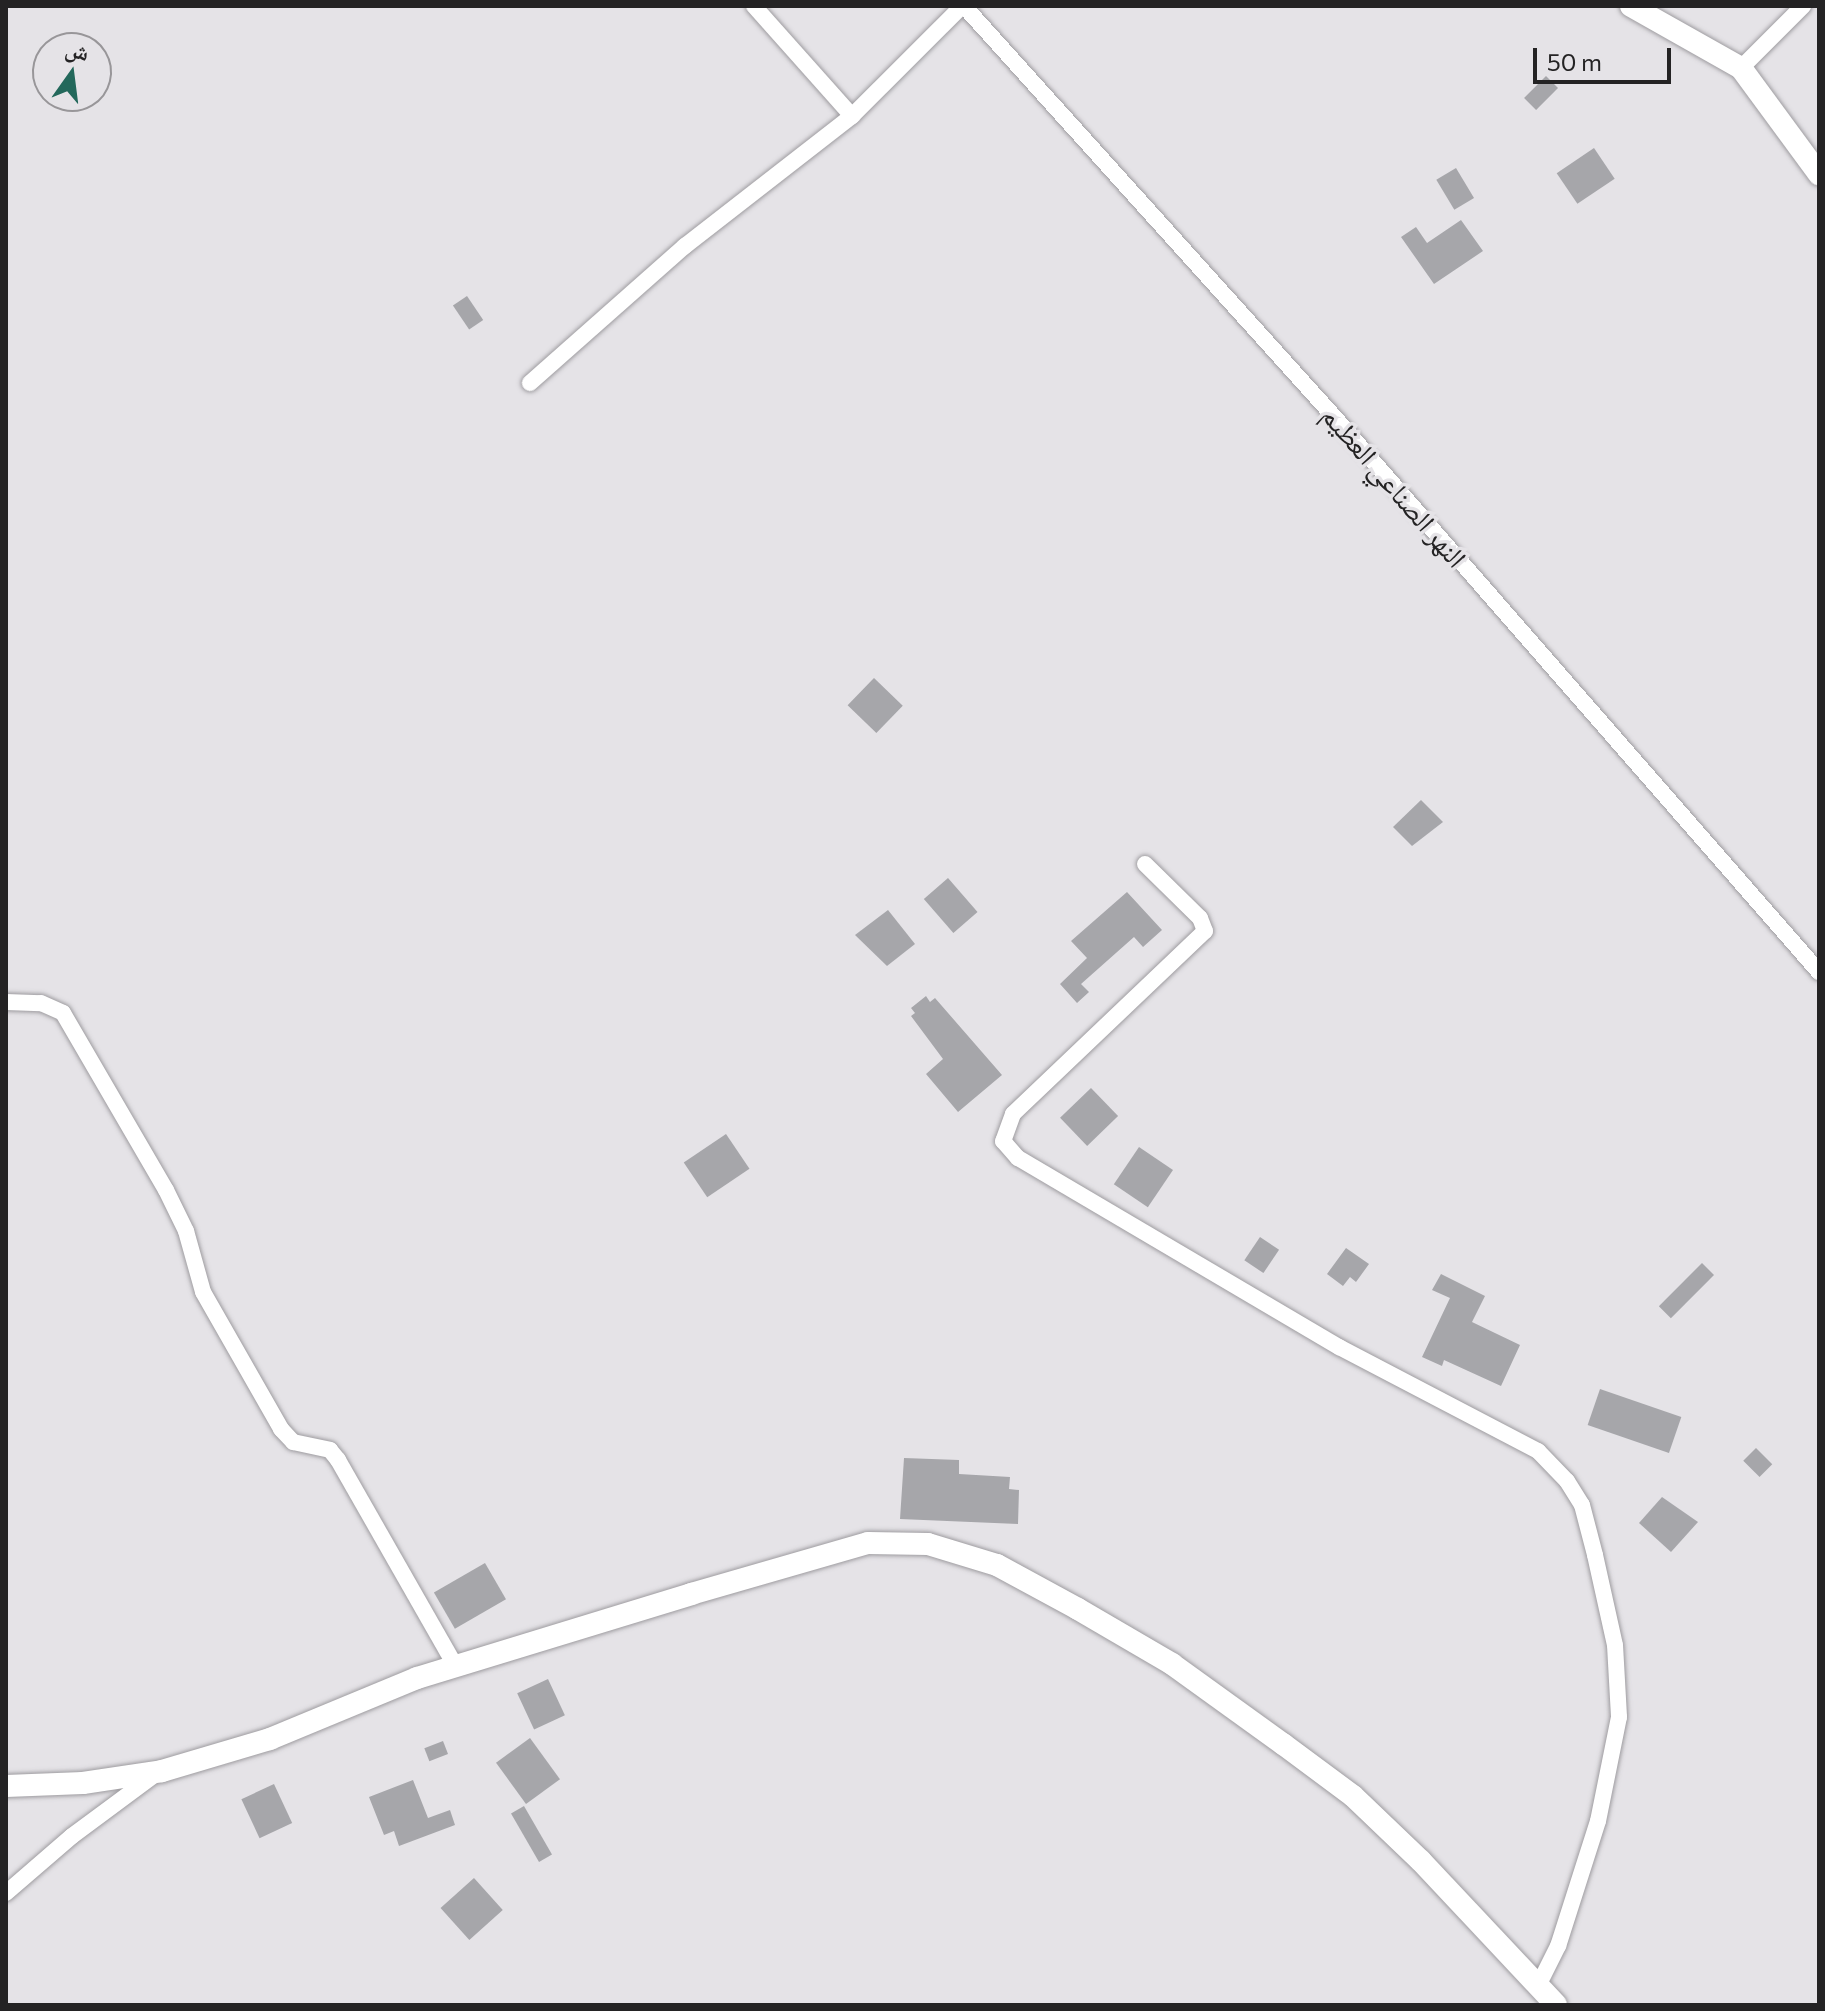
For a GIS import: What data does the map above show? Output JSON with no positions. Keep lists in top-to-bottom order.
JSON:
{
  "streets": {
    "street": ["النهر الصناعي العظيم"]
  },
  "scale_bar": "50 m",
  "north": "top"
}
